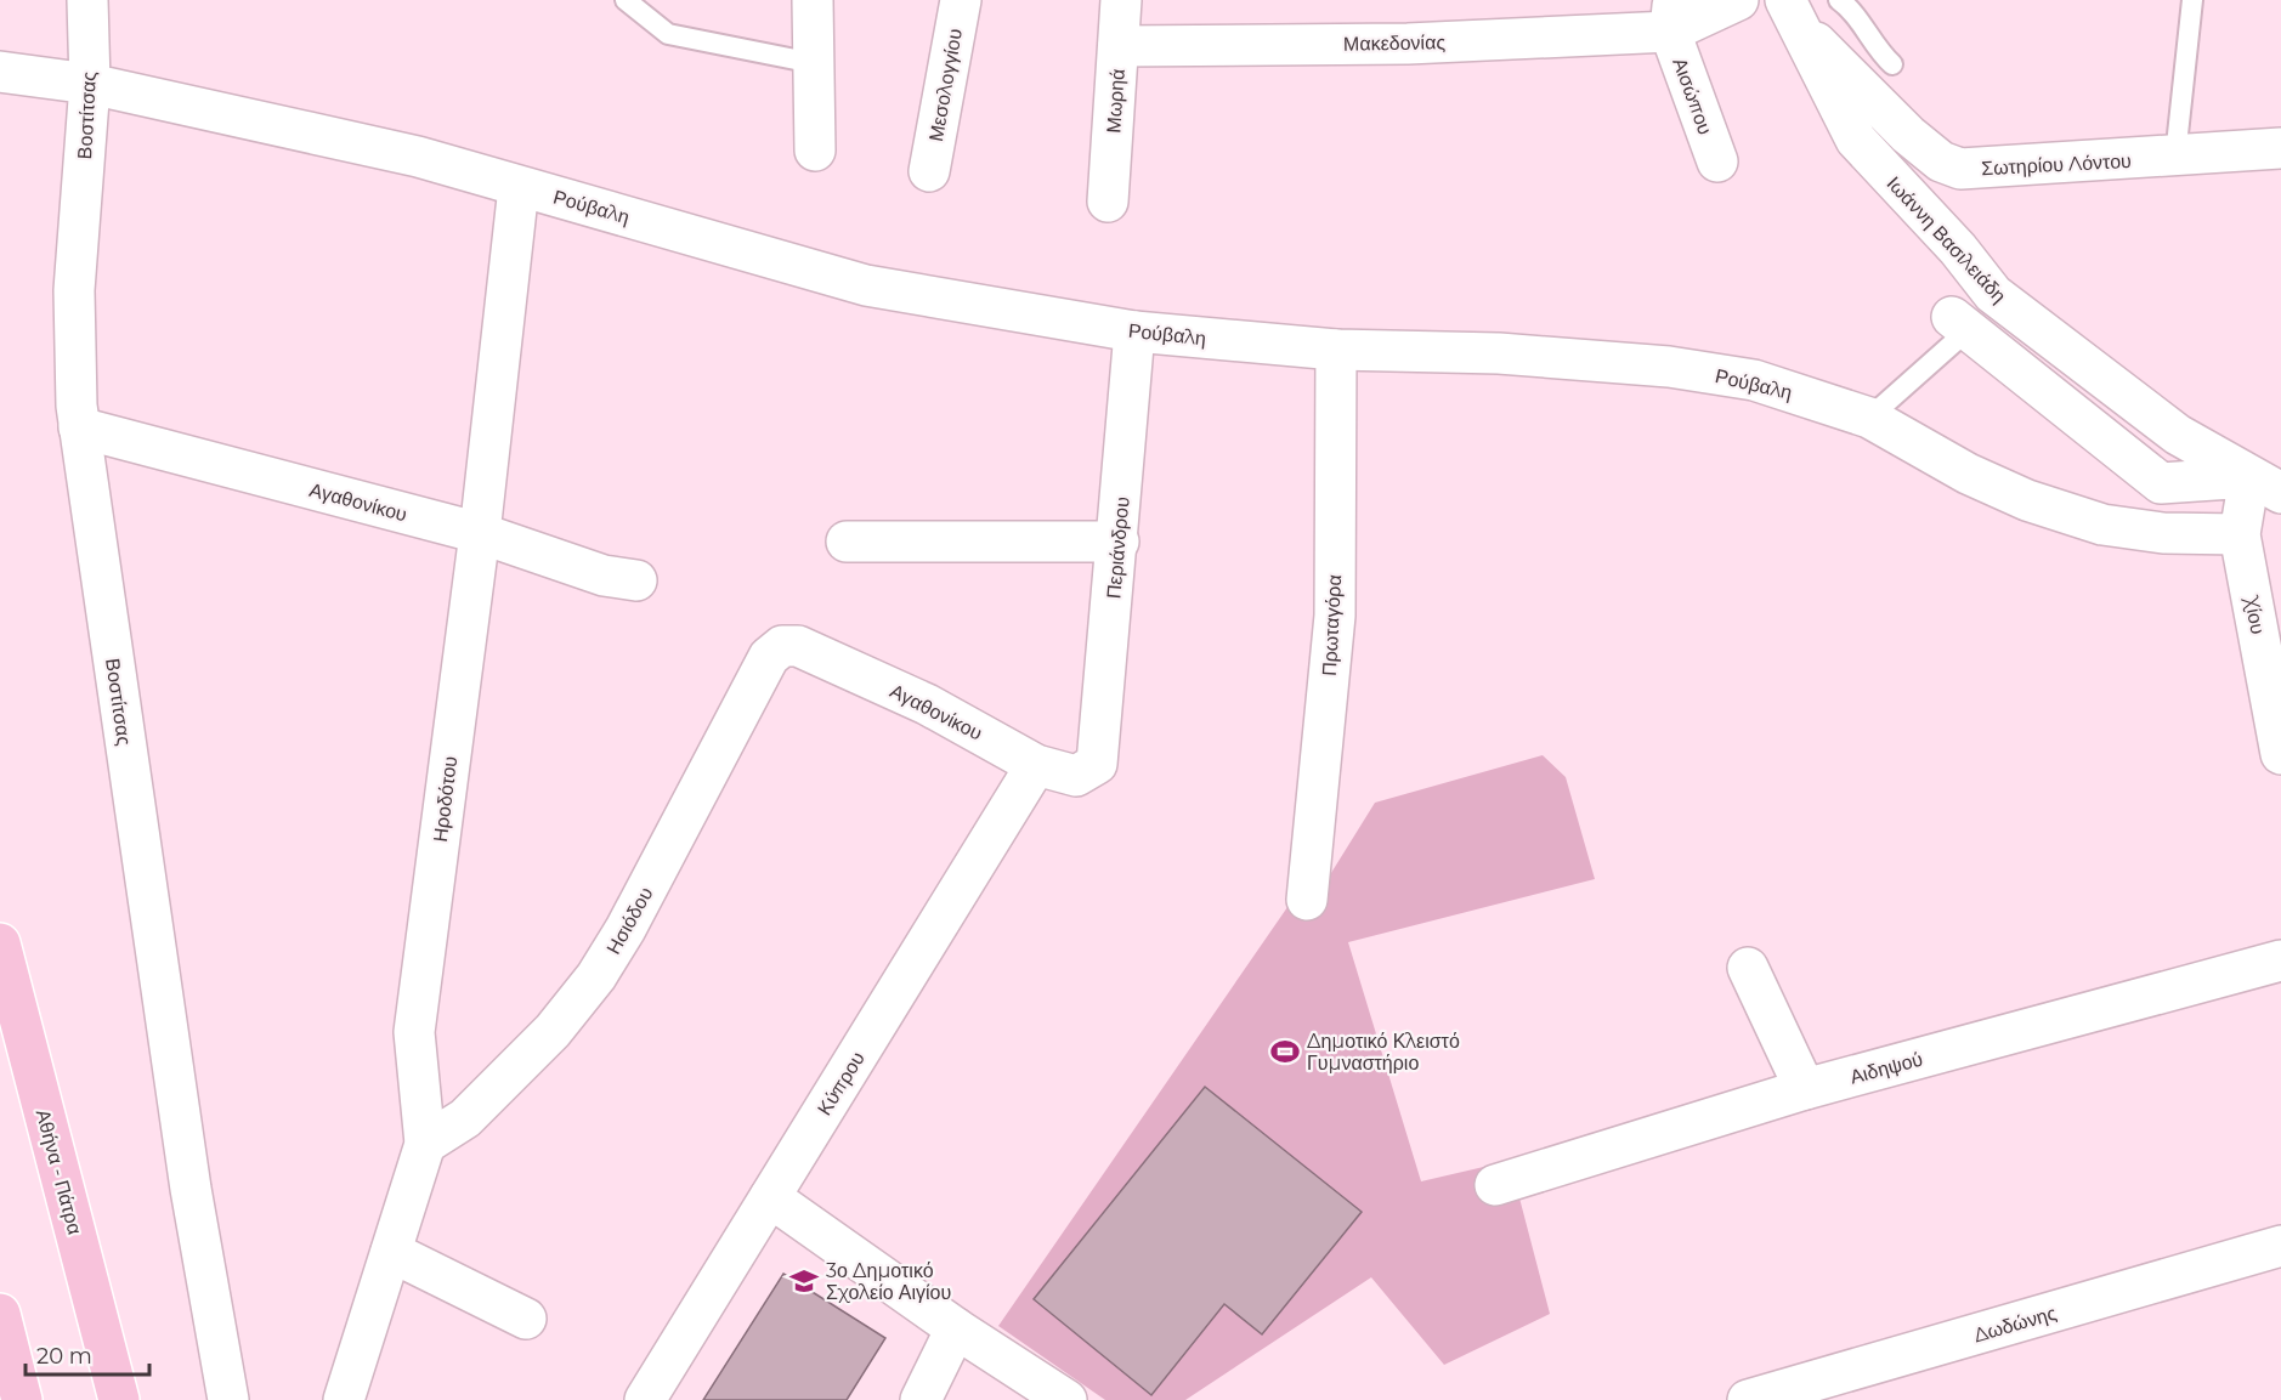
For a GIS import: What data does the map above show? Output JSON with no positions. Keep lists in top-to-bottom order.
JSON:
{
  "streets": {
    "highway": ["Αθήνα - Πάτρα"],
    "street": [
      "Μακεδονίας",
      "Μεσολογγίου",
      "Αισώπου",
      "Μωρηά",
      "Βοστίτσας",
      "Σωτηρίου Λόντου",
      "Ρούβαλη",
      "Ιωάννη Βασιλειάδη",
      "Αγαθονίκου",
      "Περιάνδρου",
      "Χίου",
      "Πρωταγόρα",
      "Ηροδότου",
      "Ησιόδου",
      "Αιδηψού",
      "Κύπρου",
      "Δωδώνης"
    ]
  },
  "crossings": [
    ["Μακεδονίας", "Αισώπου"],
    ["Μακεδονίας", "Μωρηά"],
    ["Βοστίτσας", "Ρούβαλη"],
    ["Βοστίτσας", "Αγαθονίκου"],
    ["Σωτηρίου Λόντου", "Ιωάννη Βασιλειάδη"],
    ["Ρούβαλη", "Περιάνδρου"],
    ["Ρούβαλη", "Χίου"],
    ["Ρούβαλη", "Πρωταγόρα"],
    ["Ρούβαλη", "Ηροδότου"],
    ["Ιωάννη Βασιλειάδη", "Χίου"],
    ["Αγαθονίκου", "Περιάνδρου"],
    ["Αγαθονίκου", "Ηροδότου"],
    ["Αγαθονίκου", "Ησιόδου"],
    ["Αγαθονίκου", "Κύπρου"],
    ["Ηροδότου", "Ησιόδου"]
  ],
  "places": {
    "sports": ["Δημοτικό Κλειστό Γυμναστήριο"],
    "school or university": ["3ο Δημοτικό Σχολείο Αιγίου"]
  },
  "scale_bar": "20 m"
}
